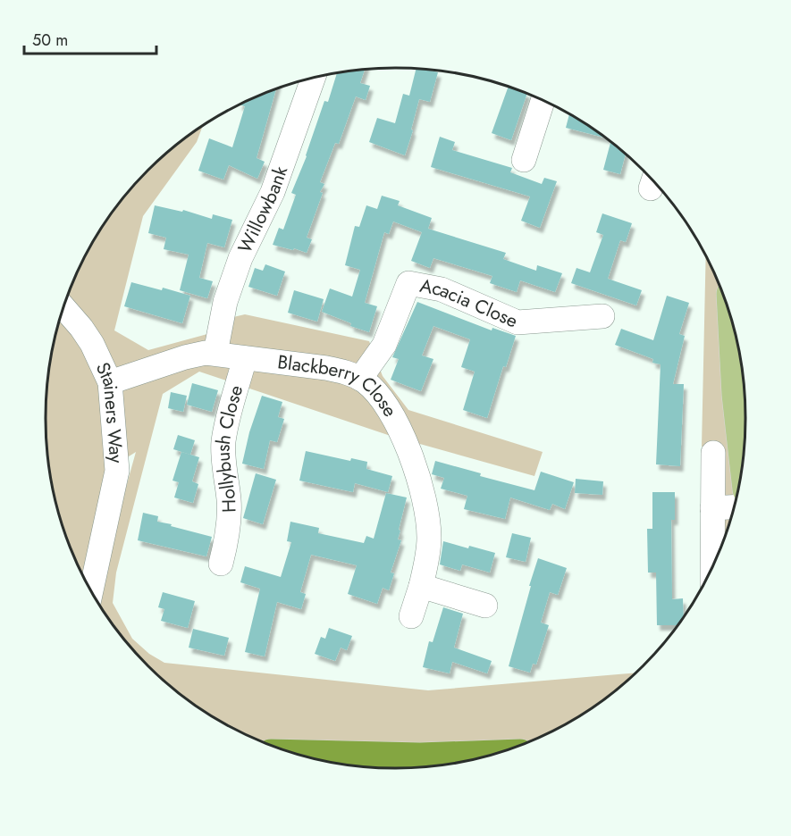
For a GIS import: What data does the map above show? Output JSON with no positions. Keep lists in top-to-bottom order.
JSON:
{
  "streets": {
    "street": [
      "Willowbank",
      "Acacia Close",
      "Blackberry Close",
      "Stainers Way",
      "Hollybush Close"
    ]
  },
  "crossings": [
    ["Willowbank", "Blackberry Close"],
    ["Acacia Close", "Blackberry Close"],
    ["Blackberry Close", "Stainers Way"],
    ["Blackberry Close", "Hollybush Close"]
  ],
  "scale_bar": "50 m"
}
